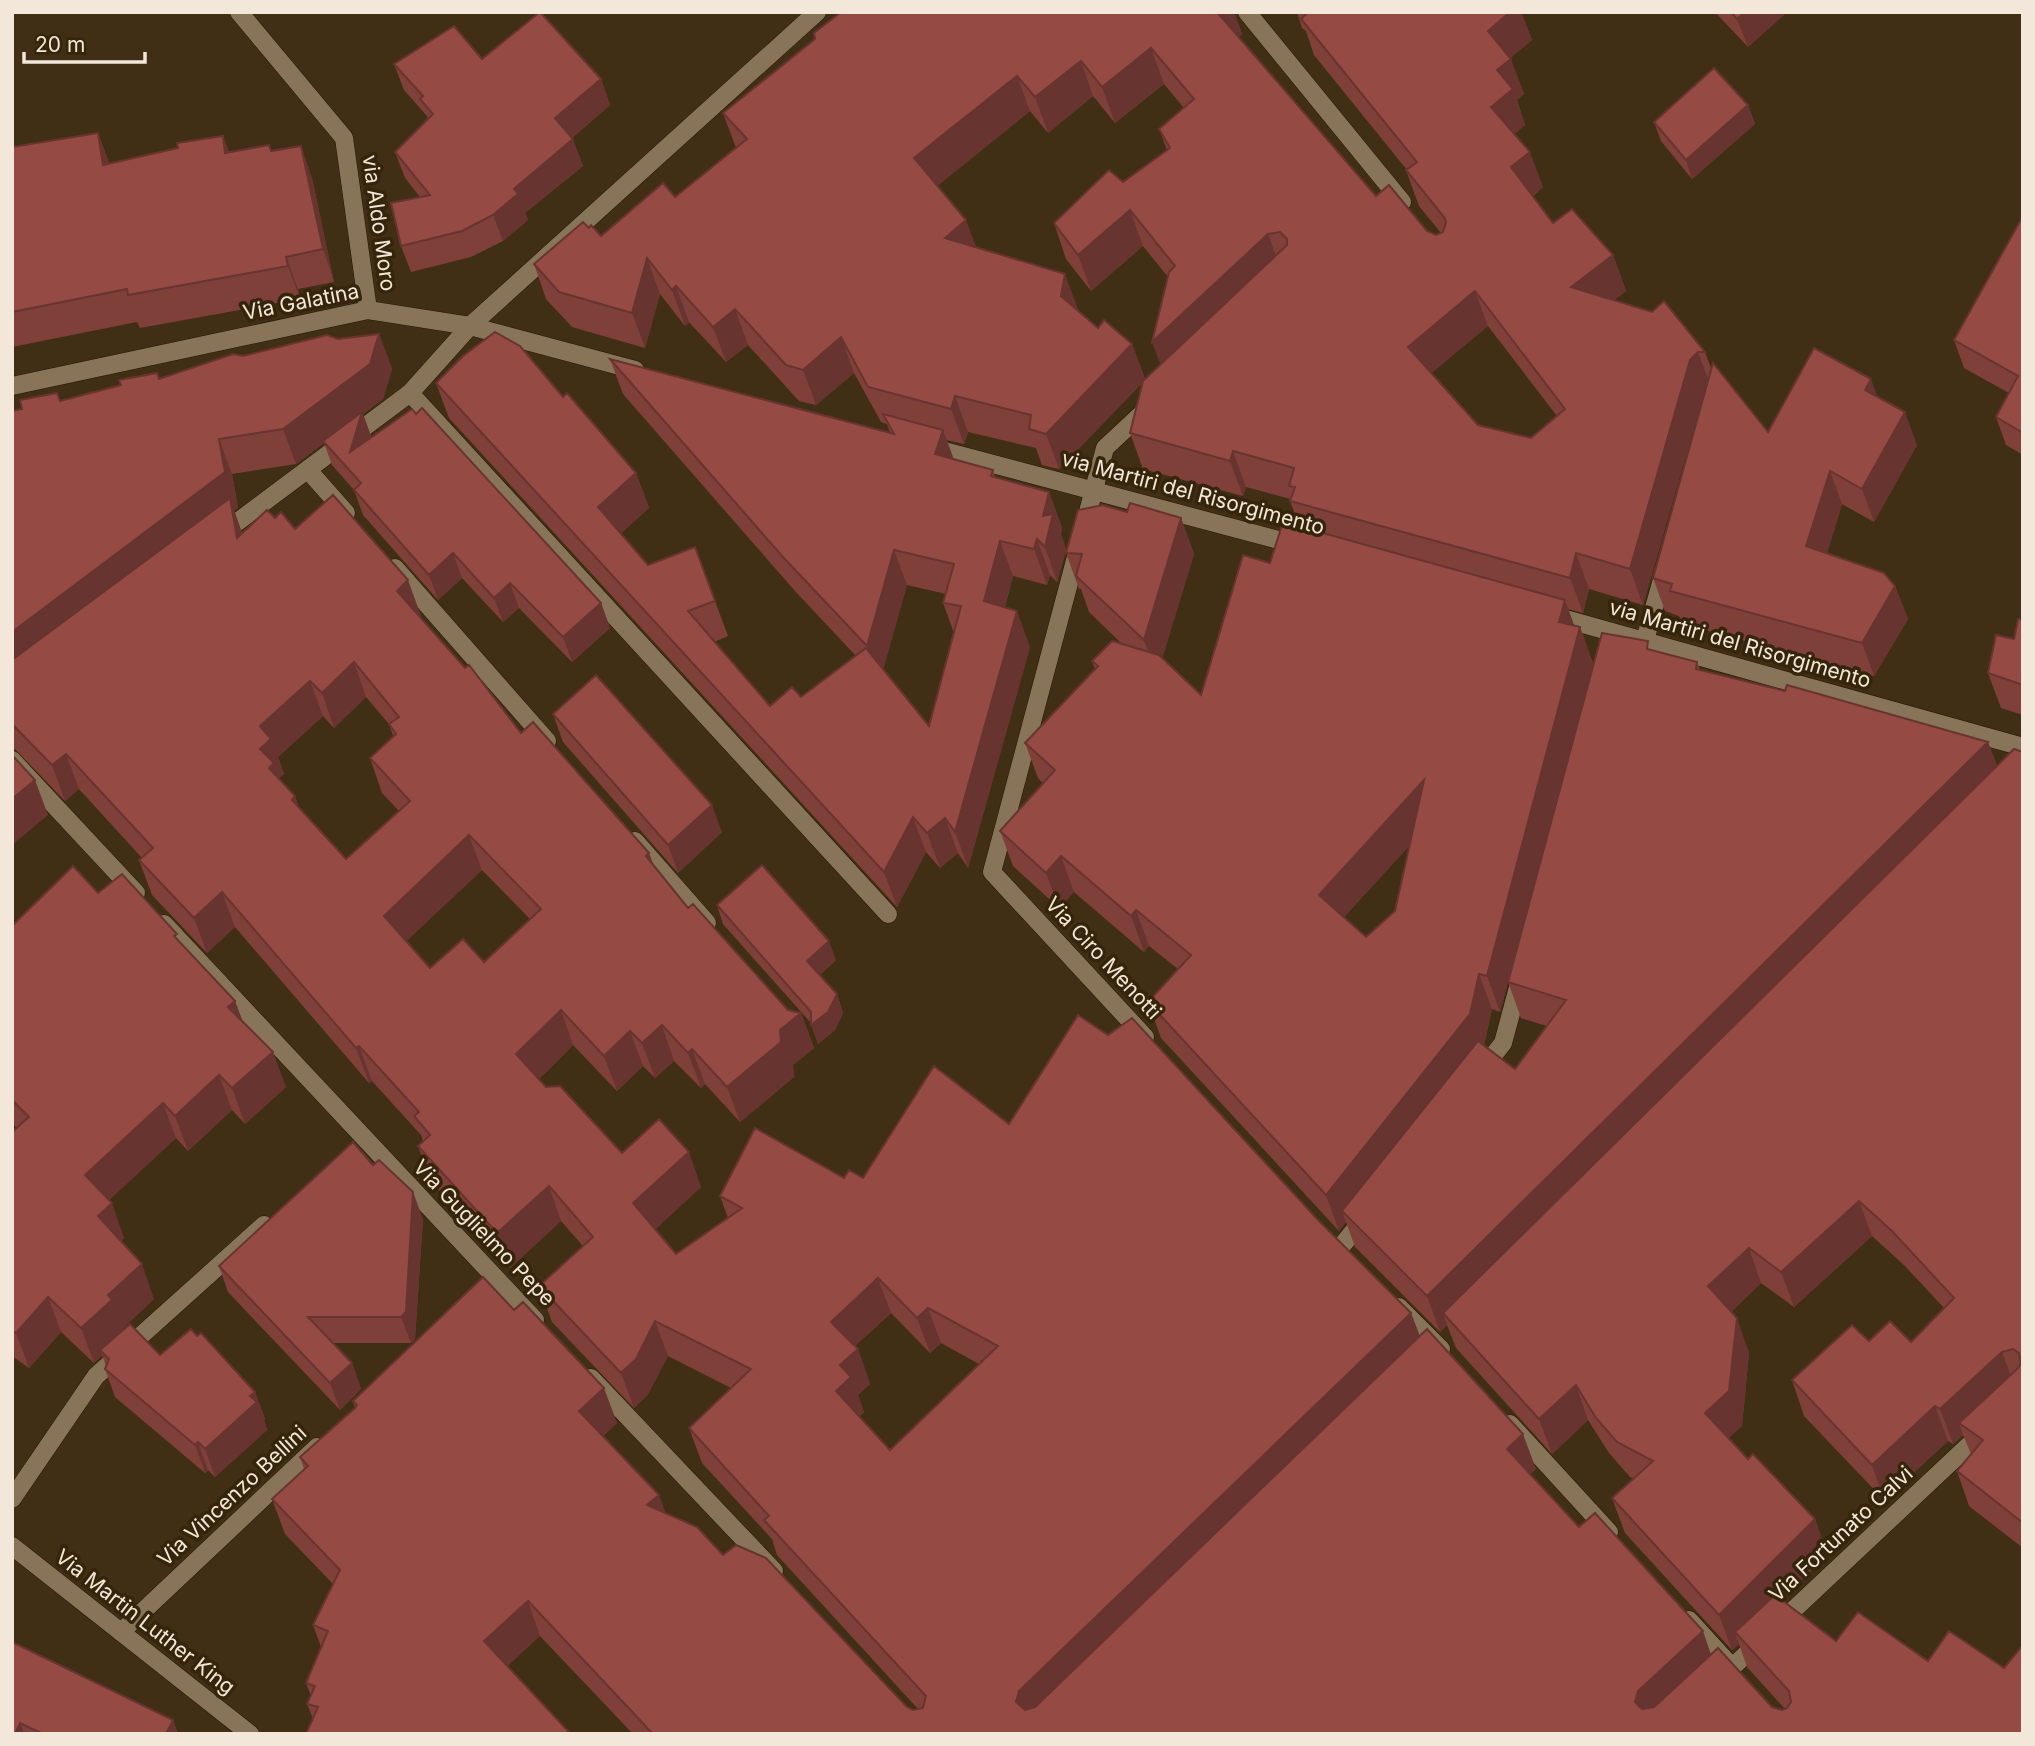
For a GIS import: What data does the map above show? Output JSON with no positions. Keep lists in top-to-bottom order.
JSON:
{
  "streets": {
    "street": [
      "via Aldo Moro",
      "Via Galatina",
      "via Martiri del Risorgimento",
      "Via Ciro Menotti",
      "Via Guglielmo Pepe",
      "Via Vincenzo Bellini",
      "Via Fortunato Calvi",
      "Via Martin Luther King"
    ]
  },
  "crossings": [
    ["via Aldo Moro", "Via Galatina"],
    ["via Martiri del Risorgimento", "Via Ciro Menotti"],
    ["Via Vincenzo Bellini", "Via Martin Luther King"]
  ],
  "scale_bar": "20 m"
}
